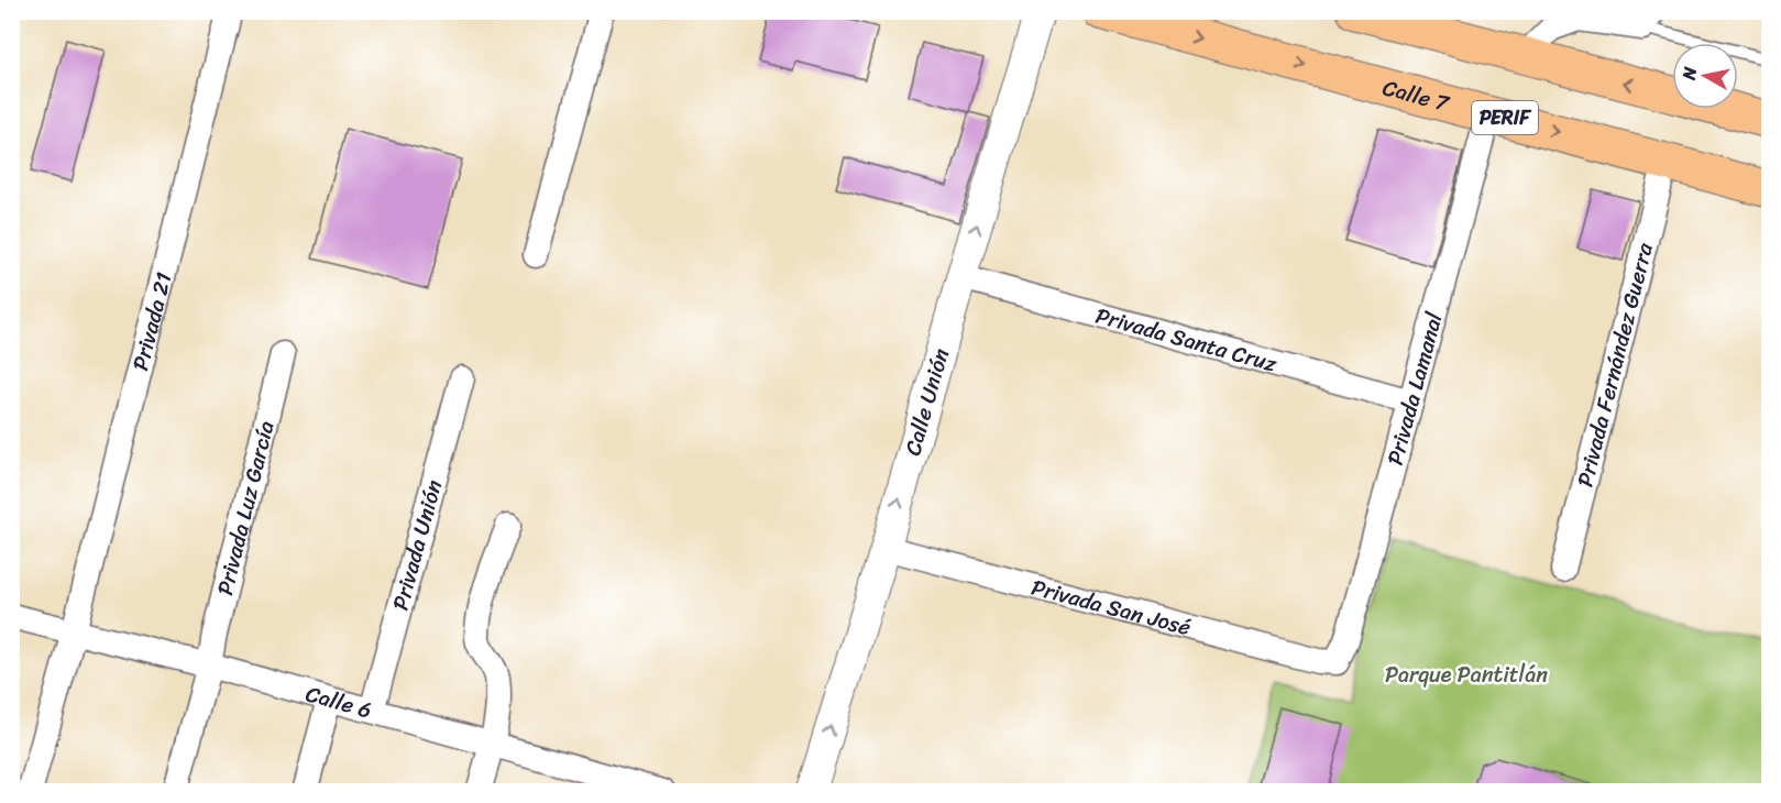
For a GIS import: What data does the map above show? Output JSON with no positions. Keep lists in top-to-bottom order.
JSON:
{
  "streets": {
    "main road": ["Calle 7", "PERIF"],
    "street": [
      "Privada 21",
      "Privada Santa Cruz",
      "Privada Fernández Guerra",
      "Privada Lamanal",
      "Calle Unión",
      "Privada Luz García",
      "Privada Unión",
      "Privada San José",
      "Calle 6"
    ]
  },
  "crossings": [
    ["Calle 7", "Privada Fernández Guerra"],
    ["Calle 7", "Privada Lamanal"],
    ["Privada 21", "Calle 6"],
    ["Privada Santa Cruz", "Privada Lamanal"],
    ["Privada Santa Cruz", "Calle Unión"],
    ["Privada Lamanal", "Privada San José"],
    ["Calle Unión", "Privada San José"],
    ["Privada Luz García", "Calle 6"],
    ["Privada Unión", "Calle 6"]
  ],
  "one_way": ["Calle Unión"],
  "parks": ["Parque Pantitlán"],
  "north": "left"
}
